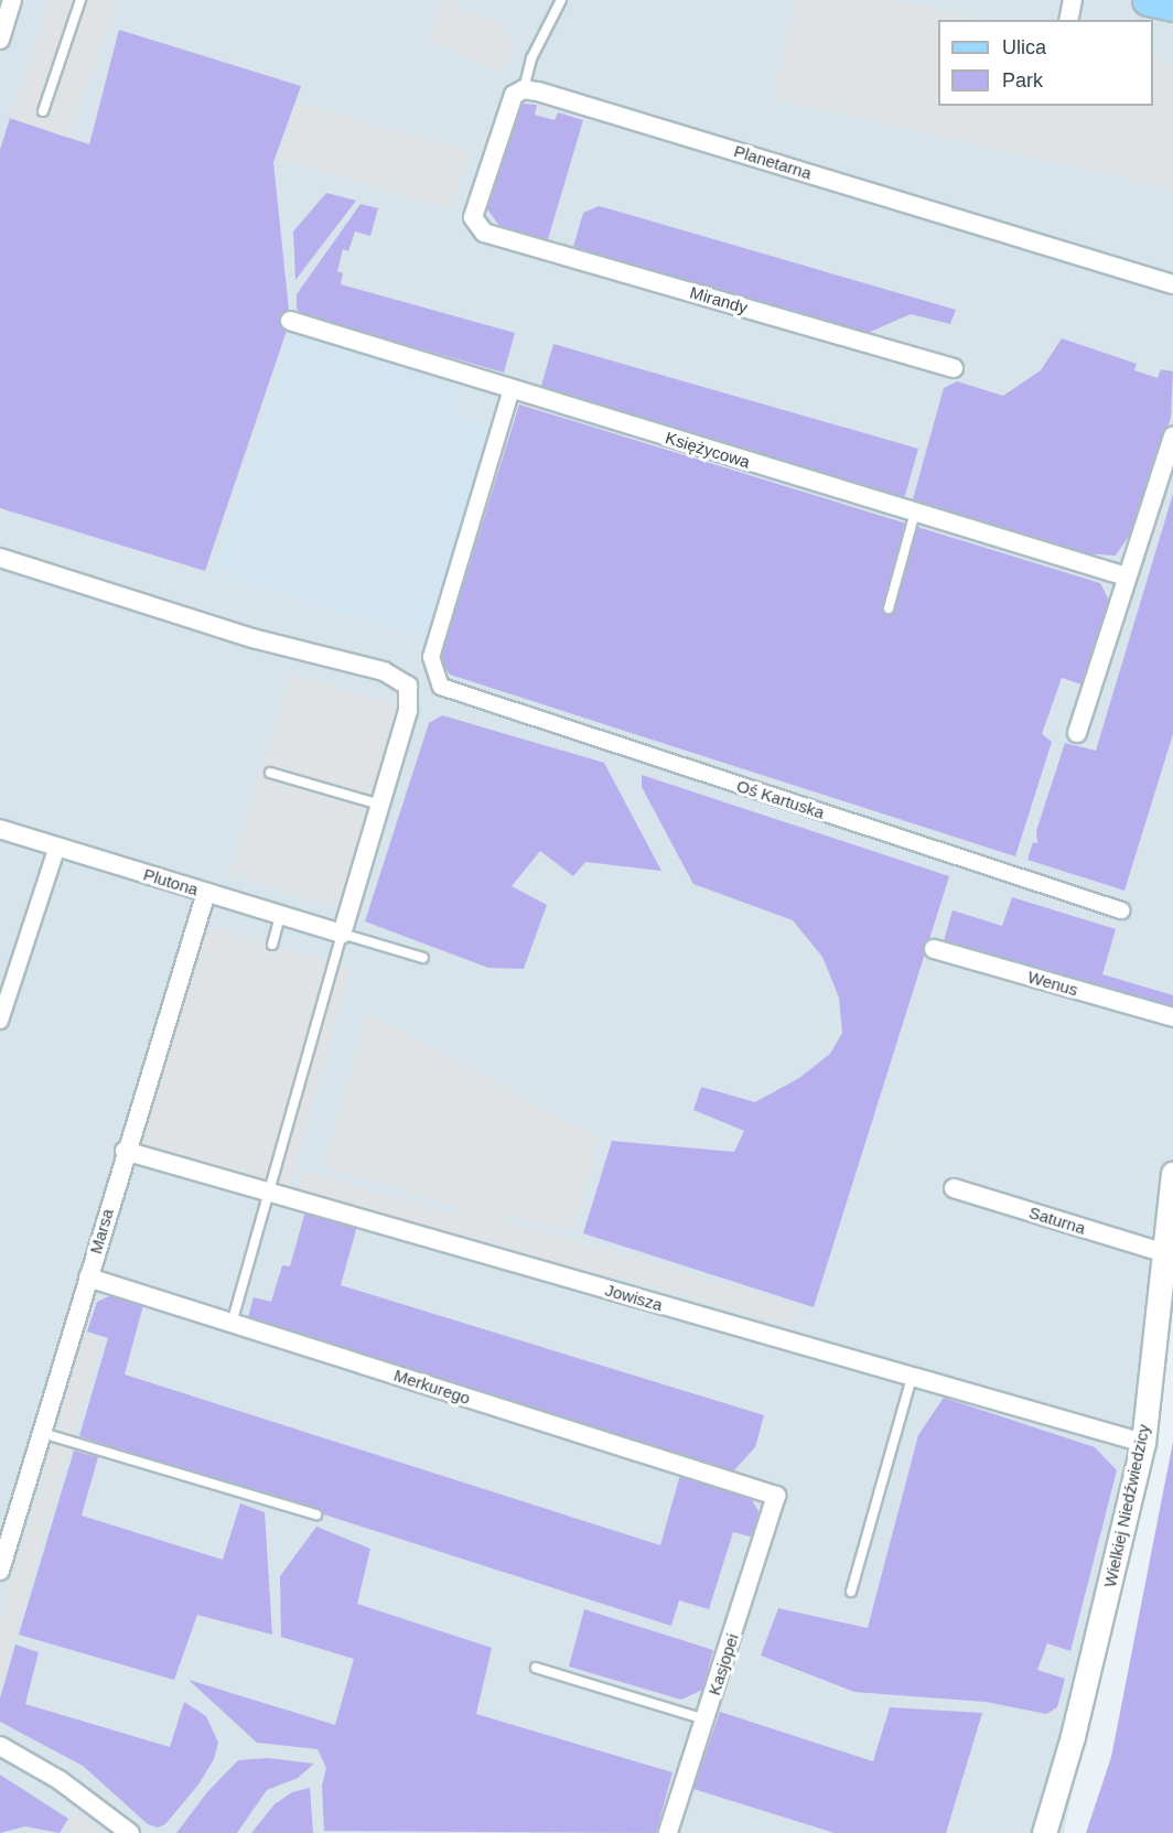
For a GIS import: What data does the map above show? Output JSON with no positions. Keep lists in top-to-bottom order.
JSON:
{
  "streets": {
    "street": [
      "Planetarna",
      "Mirandy",
      "Księżycowa",
      "Oś Kartuska",
      "Plutona",
      "Wenus",
      "Saturna",
      "Marsa",
      "Jowisza",
      "Merkurego",
      "Wielkiej Niedźwiedzicy",
      "Kasjopei"
    ]
  },
  "crossings": [
    ["Planetarna", "Mirandy"],
    ["Księżycowa", "Oś Kartuska"],
    ["Plutona", "Marsa"],
    ["Saturna", "Wielkiej Niedźwiedzicy"],
    ["Marsa", "Jowisza"],
    ["Marsa", "Merkurego"],
    ["Jowisza", "Wielkiej Niedźwiedzicy"],
    ["Merkurego", "Kasjopei"]
  ],
  "legend": ["Ulica", "Park"]
}
